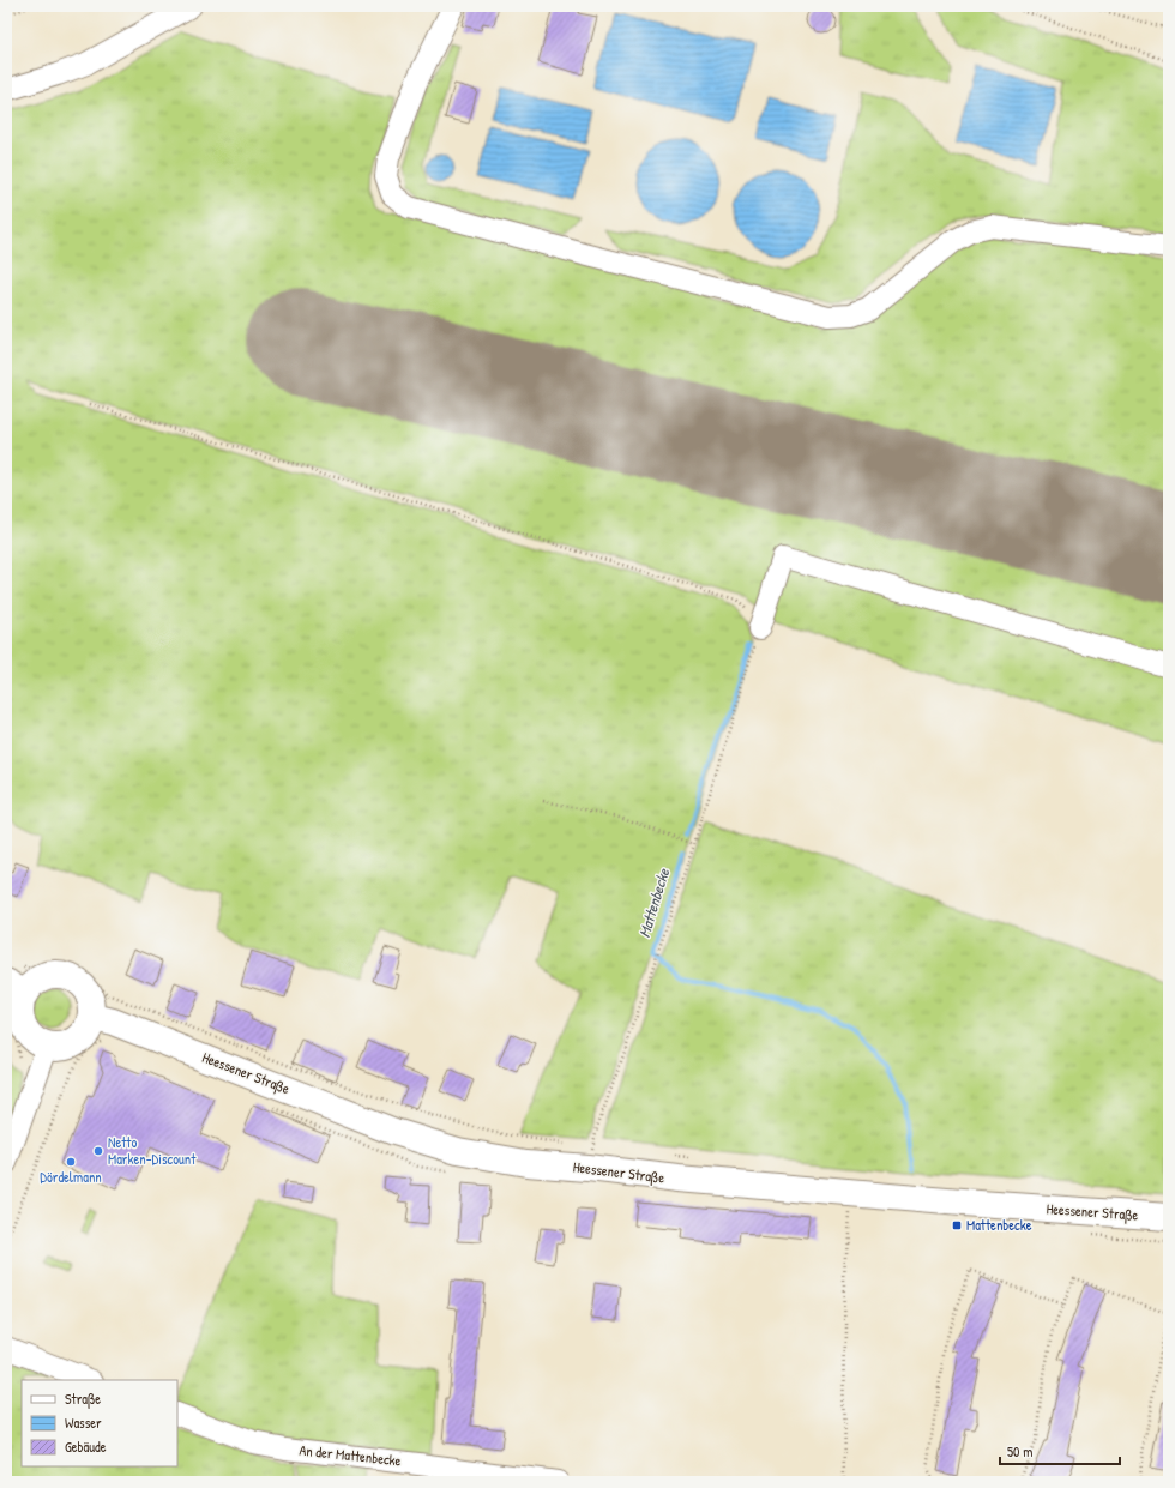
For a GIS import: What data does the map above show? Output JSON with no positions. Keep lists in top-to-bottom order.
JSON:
{
  "streets": {
    "main road": ["Heessener Straße"],
    "street": ["An der Mattenbecke"]
  },
  "water": ["Mattenbecke"],
  "places": {
    "other": ["Netto Marken-Discount", "Dördelmann"],
    "transit": ["Mattenbecke"]
  },
  "legend": ["Straße", "Wasser", "Gebäude"],
  "scale_bar": "50 m"
}
